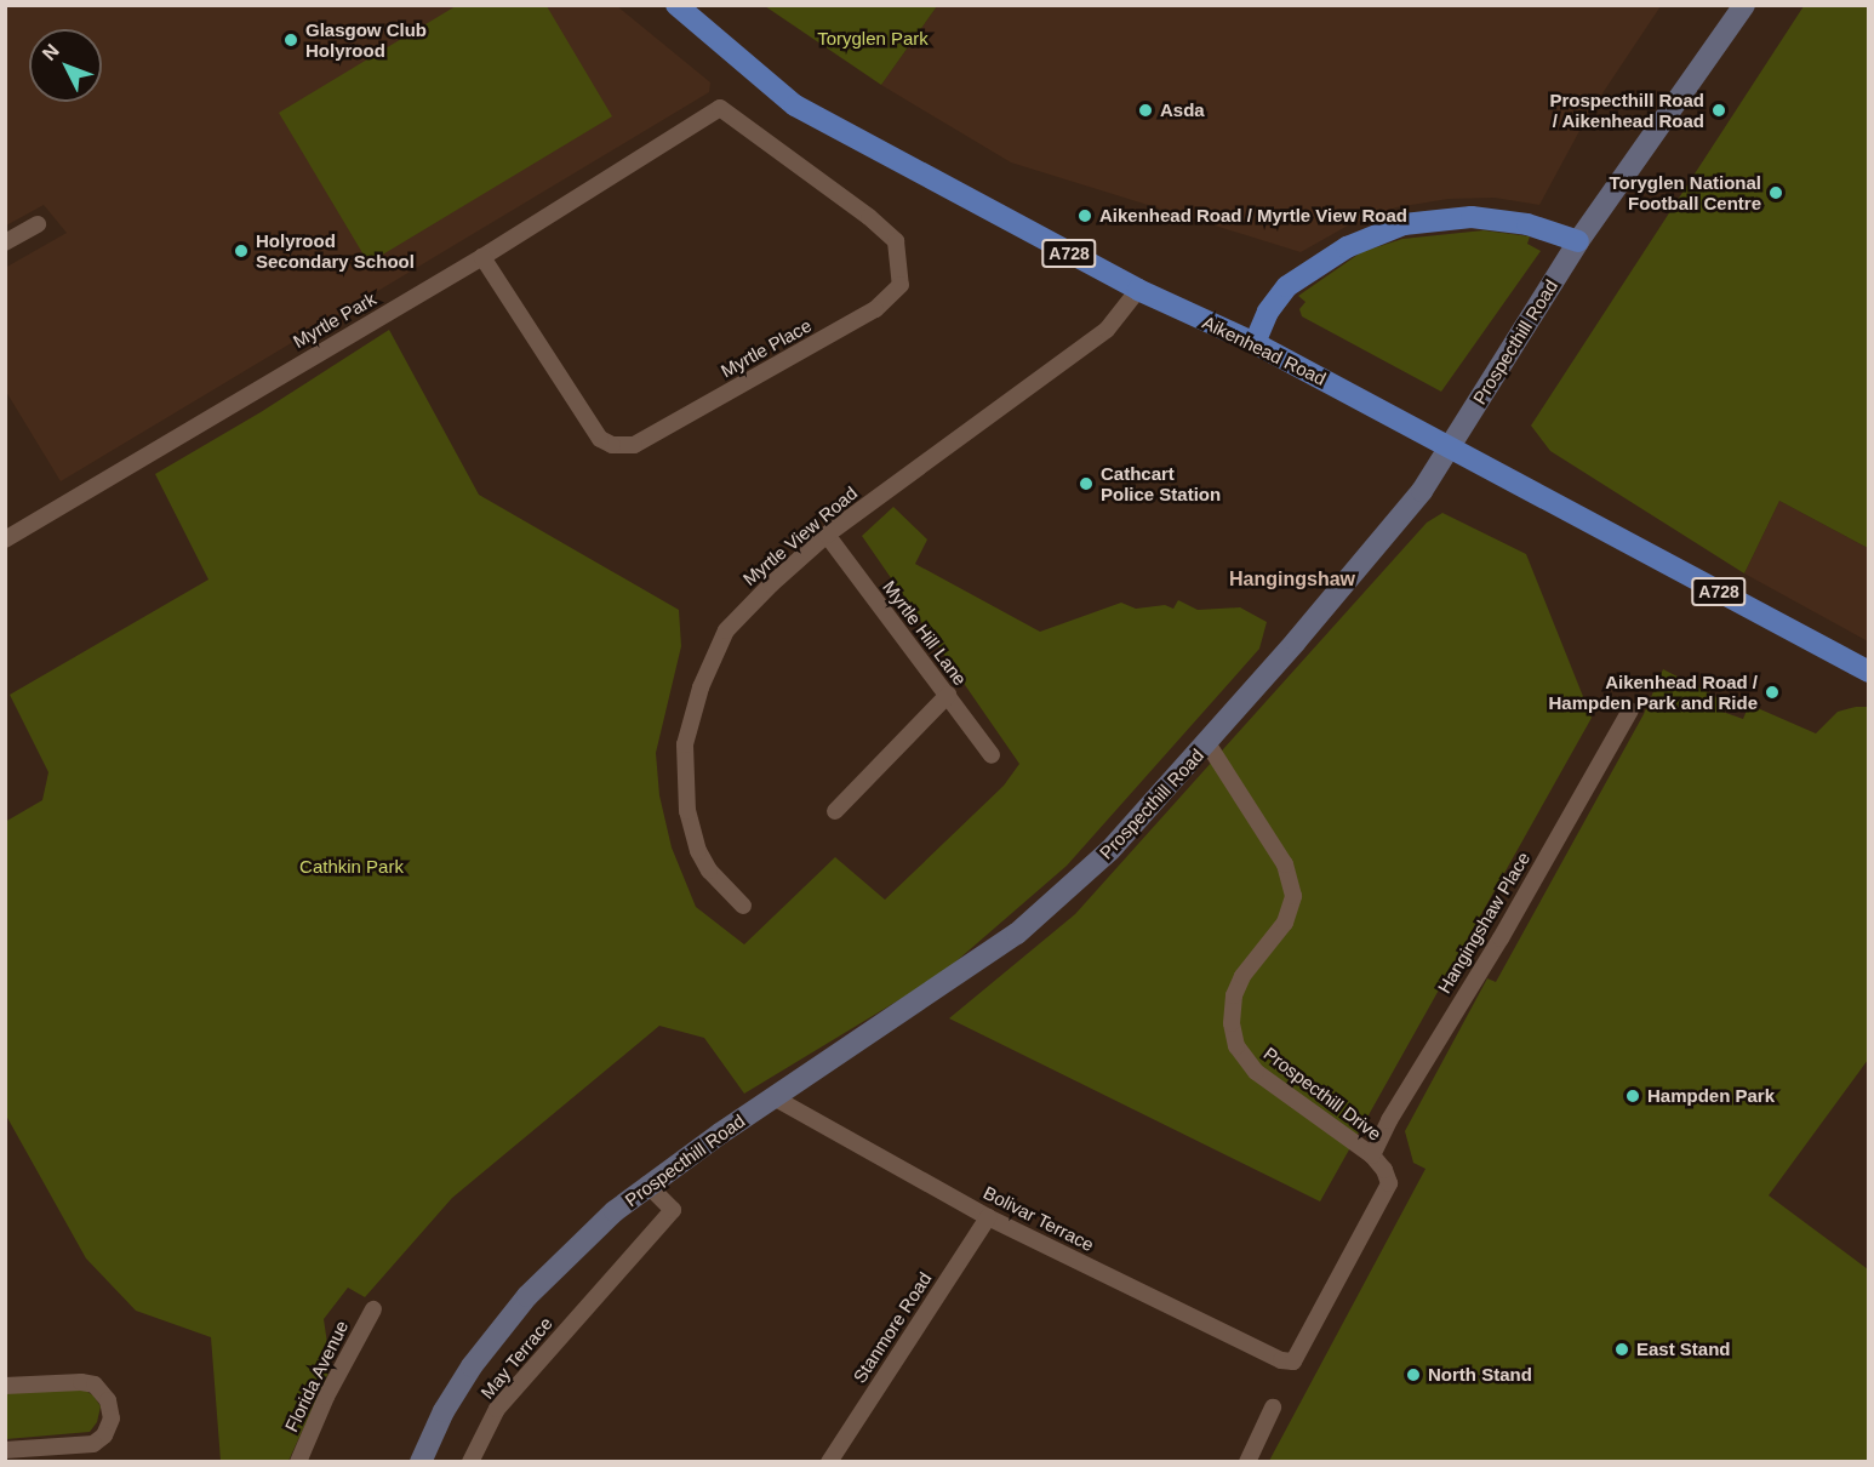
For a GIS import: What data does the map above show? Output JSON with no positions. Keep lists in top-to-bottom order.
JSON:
{
  "streets": {
    "main road": ["A728", "Prospecthill Road", "Aikenhead Road"],
    "street": [
      "Myrtle Park",
      "Myrtle Place",
      "Myrtle View Road",
      "Myrtle Hill Lane",
      "Hangingshaw Place",
      "Prospecthill Drive",
      "Bolivar Terrace",
      "Stanmore Road",
      "May Terrace",
      "Florida Avenue"
    ]
  },
  "crossings": [
    ["Myrtle Park", "Myrtle Place"],
    ["Prospecthill Road", "Aikenhead Road"],
    ["Prospecthill Road", "Prospecthill Drive"],
    ["Prospecthill Road", "Bolivar Terrace"],
    ["Prospecthill Road", "May Terrace"],
    ["Aikenhead Road", "Myrtle View Road"],
    ["Myrtle View Road", "Myrtle Hill Lane"],
    ["Hangingshaw Place", "Prospecthill Drive"],
    ["Prospecthill Drive", "Bolivar Terrace"],
    ["Bolivar Terrace", "Stanmore Road"]
  ],
  "districts": ["Hangingshaw"],
  "parks": ["Toryglen Park", "Cathkin Park"],
  "places": [
    "Glasgow Club Holyrood",
    "Asda",
    "Prospecthill Road / Aikenhead Road",
    "Toryglen National Football Centre",
    "Aikenhead Road / Myrtle View Road",
    "Holyrood Secondary School",
    "Cathcart Police Station",
    "Aikenhead Road / Hampden Park and Ride",
    "Hampden Park",
    "East Stand",
    "North Stand"
  ],
  "north": "top left"
}
